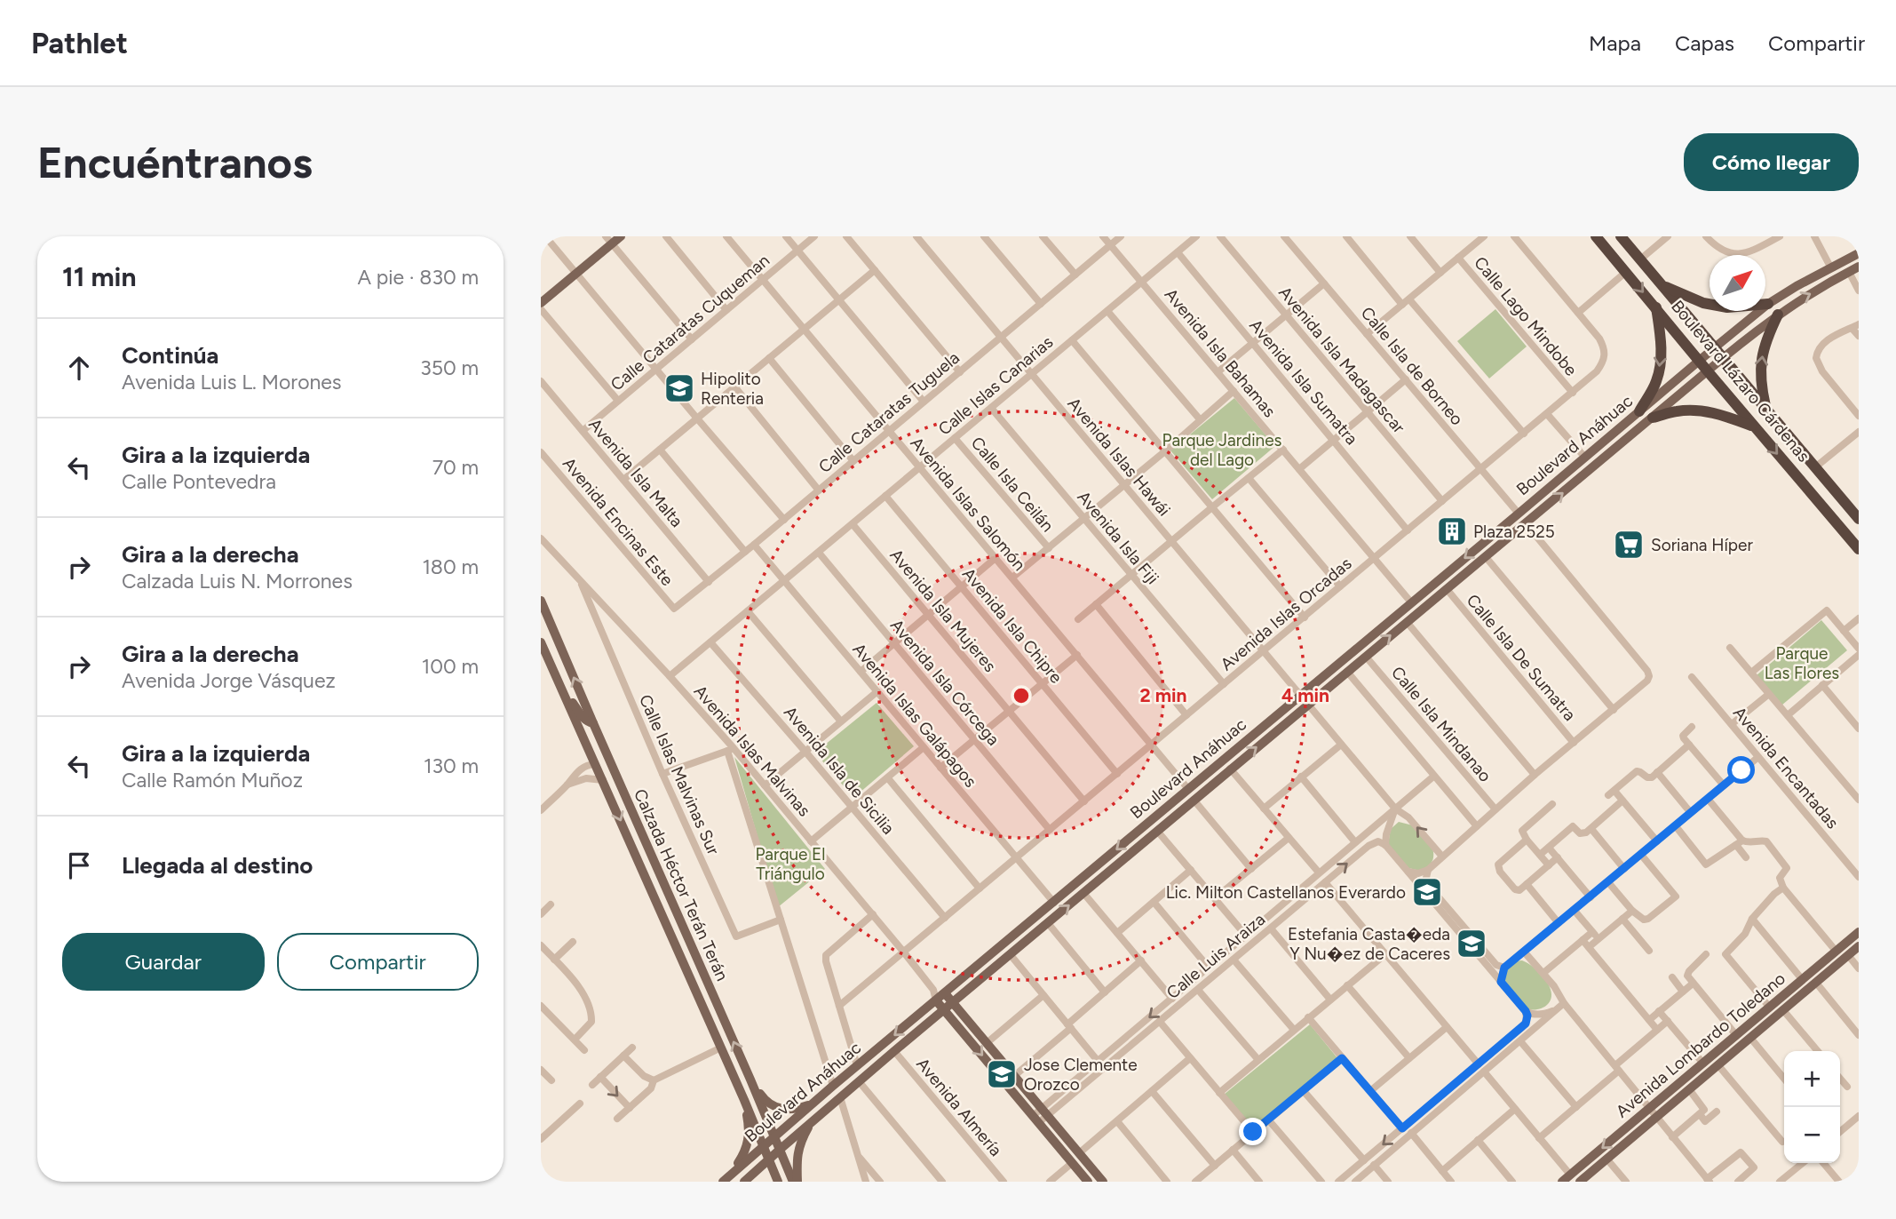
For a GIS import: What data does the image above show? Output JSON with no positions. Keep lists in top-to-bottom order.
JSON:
{
  "streets": {
    "highway": ["Boulevard Lázaro Cárdenas"],
    "main road": ["Boulevard Anáhuac", "Calzada Héctor Terán Terán", "Avenida Lombardo Toledano"],
    "street": [
      "Calle Lago Mindobe",
      "Calle Cataratas Cuqueman",
      "Avenida Isla Bahamas",
      "Avenida Isla Madagascar",
      "Calle Isla de Borneo",
      "Avenida Isla Sumatra",
      "Calle Islas Canarias",
      "Calle Cataratas Tuguela",
      "Avenida Islas Hawái",
      "Avenida Isla Malta",
      "Calle Isla Ceilán",
      "Avenida Islas Salomón",
      "Avenida Encinas Este",
      "Avenida Isla Fiji",
      "Avenida Isla Mujeres",
      "Avenida Islas Orcadas",
      "Avenida Isla Chipre",
      "Calle Isla De Sumatra",
      "Avenida Isla Córcega",
      "Avenida Islas Galápagos",
      "Calle Isla Mindanao",
      "Avenida Islas Malvinas",
      "Avenida Encantadas",
      "Avenida Isla de Sicilia",
      "Calle Islas Malvinas Sur",
      "Calle Luis Araiza",
      "Avenida Almería"
    ]
  },
  "crossings": [
    ["Calle Lago Mindobe", "Avenida Islas Orcadas"],
    ["Calle Cataratas Cuqueman", "Avenida Isla Malta"],
    ["Calle Cataratas Cuqueman", "Avenida Islas Salomón"],
    ["Avenida Isla Bahamas", "Calle Islas Canarias"],
    ["Avenida Isla Bahamas", "Calle Cataratas Tuguela"],
    ["Avenida Isla Bahamas", "Boulevard Anáhuac"],
    ["Avenida Isla Bahamas", "Avenida Islas Orcadas"],
    ["Avenida Isla Madagascar", "Avenida Islas Orcadas"],
    ["Calle Isla de Borneo", "Boulevard Anáhuac"],
    ["Calle Isla de Borneo", "Avenida Islas Orcadas"],
    ["Boulevard Lázaro Cárdenas", "Boulevard Anáhuac"],
    ["Avenida Isla Sumatra", "Calle Islas Canarias"],
    ["Avenida Isla Sumatra", "Avenida Islas Orcadas"],
    ["Calle Islas Canarias", "Avenida Islas Hawái"],
    ["Calle Islas Canarias", "Calle Isla Ceilán"],
    ["Calle Islas Canarias", "Avenida Islas Salomón"],
    ["Calle Islas Canarias", "Avenida Isla Fiji"],
    ["Calle Islas Canarias", "Avenida Isla Mujeres"],
    ["Calle Islas Canarias", "Avenida Isla Chipre"],
    ["Calle Islas Canarias", "Avenida Isla Córcega"],
    ["Calle Islas Canarias", "Avenida Islas Galápagos"],
    ["Calle Islas Canarias", "Avenida Islas Malvinas"],
    ["Calle Islas Canarias", "Avenida Isla de Sicilia"],
    ["Calle Cataratas Tuguela", "Avenida Islas Hawái"],
    ["Calle Cataratas Tuguela", "Avenida Isla Malta"],
    ["Calle Cataratas Tuguela", "Avenida Islas Salomón"],
    ["Calle Cataratas Tuguela", "Avenida Encinas Este"],
    ["Calle Cataratas Tuguela", "Avenida Islas Galápagos"],
    ["Boulevard Anáhuac", "Avenida Islas Hawái"],
    ["Boulevard Anáhuac", "Avenida Islas Salomón"],
    ["Boulevard Anáhuac", "Calle Isla De Sumatra"],
    ["Boulevard Anáhuac", "Avenida Islas Galápagos"],
    ["Boulevard Anáhuac", "Calle Isla Mindanao"],
    ["Boulevard Anáhuac", "Avenida Islas Malvinas"],
    ["Boulevard Anáhuac", "Calzada Héctor Terán Terán"],
    ["Boulevard Anáhuac", "Avenida Almería"],
    ["Avenida Islas Hawái", "Avenida Islas Orcadas"],
    ["Avenida Islas Hawái", "Calle Luis Araiza"],
    ["Avenida Islas Salomón", "Avenida Islas Orcadas"],
    ["Avenida Isla Fiji", "Avenida Islas Orcadas"],
    ["Avenida Isla Mujeres", "Avenida Islas Orcadas"],
    ["Avenida Islas Orcadas", "Avenida Isla Chipre"],
    ["Avenida Islas Orcadas", "Avenida Isla Córcega"],
    ["Avenida Islas Orcadas", "Avenida Islas Galápagos"],
    ["Avenida Islas Orcadas", "Avenida Islas Malvinas"],
    ["Avenida Islas Orcadas", "Avenida Isla de Sicilia"],
    ["Avenida Islas Malvinas", "Calle Islas Malvinas Sur"]
  ],
  "parks": ["Parque Jardines del Lago", "Parque Las Flores", "Parque El Triángulo"],
  "places": {
    "school or university": [
      "Hipolito Renteria",
      "Lic. Milton Castellanos Everardo",
      "Estefania Casta�eda Y Nu�ez de Caceres",
      "Jose Clemente Orozco"
    ],
    "building": ["Plaza 2525"],
    "supermarket": ["Soriana Híper"]
  },
  "north": "top right",
  "page": {
    "header": "Pathlet",
    "nav": ["Mapa", "Capas", "Compartir"],
    "buttons": [
      "Cómo llegar",
      ["Guardar", "Compartir"]
    ],
    "title": "Encuéntranos",
    "heading": ["11 min", "A pie · 830 m"],
    "list": [
      ["Continúa", "Avenida Luis L. Morones", "350 m"],
      ["Gira a la izquierda", "Calle Pontevedra", "70 m"],
      ["Gira a la derecha", "Calzada Luis N. Morrones", "180 m"],
      ["Gira a la derecha", "Avenida Jorge Vásquez", "100 m"],
      ["Gira a la izquierda", "Calle Ramón Muñoz", "130 m"],
      "Llegada al destino"
    ],
    "map_buttons": ["+", "−"]
  },
  "rings": ["2 min", "4 min"]
}
